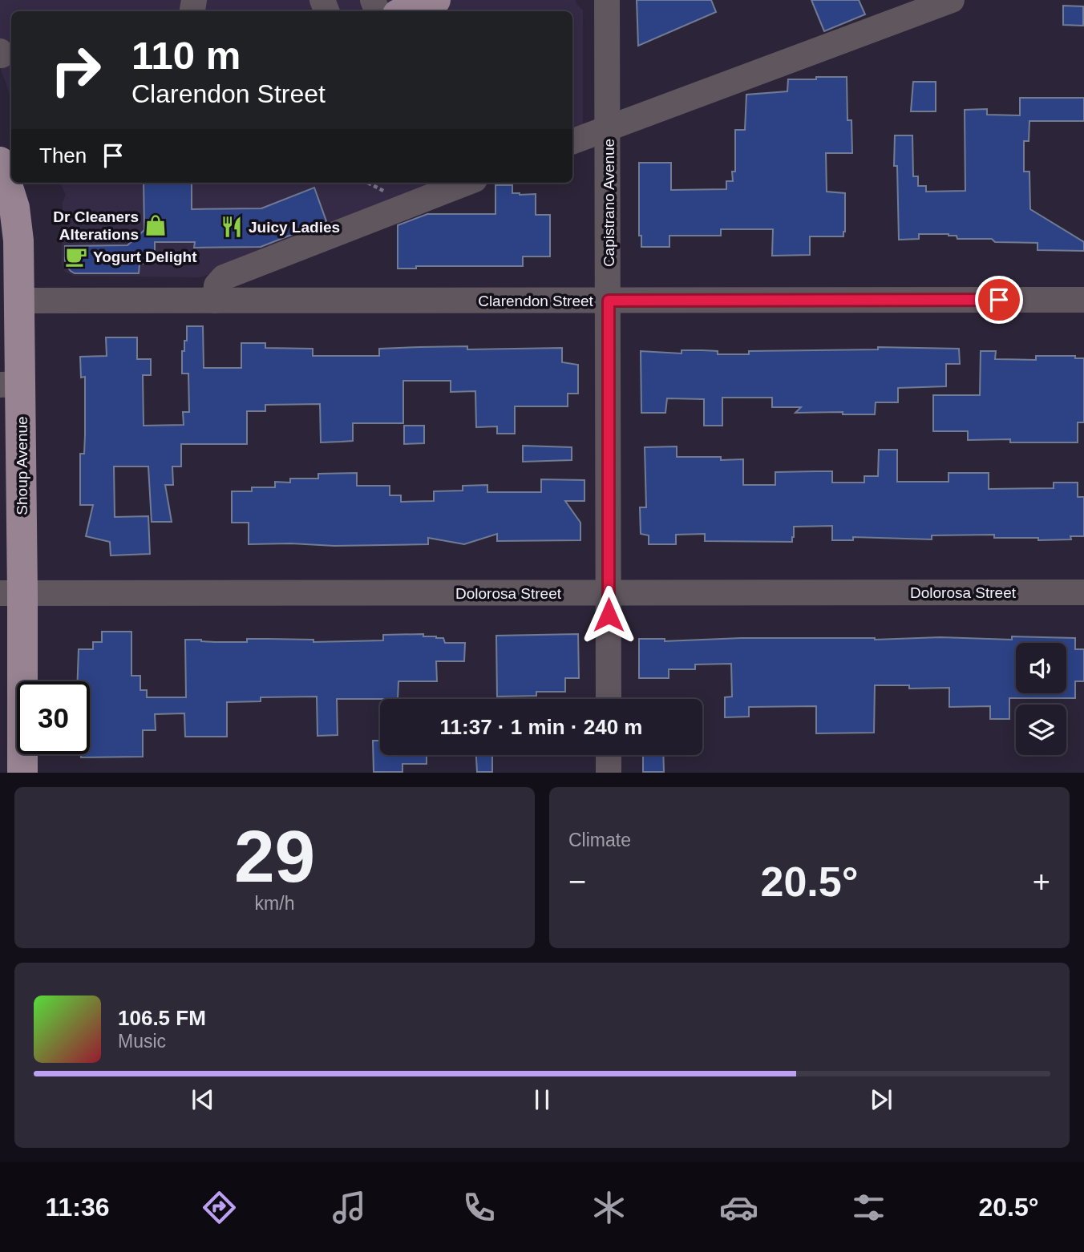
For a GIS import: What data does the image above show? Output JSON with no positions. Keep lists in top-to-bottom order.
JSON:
{
  "streets": {
    "main road": ["Shoup Avenue"],
    "street": ["Capistrano Avenue", "Clarendon Street", "Dolorosa Street"]
  },
  "crossings": [
    ["Capistrano Avenue", "Clarendon Street"],
    ["Capistrano Avenue", "Dolorosa Street"],
    ["Clarendon Street", "Shoup Avenue"],
    ["Shoup Avenue", "Dolorosa Street"]
  ],
  "places": {
    "shop": ["Dr Cleaners Alterations"],
    "restaurant": ["Juicy Ladies"],
    "cafe": ["Yogurt Delight"]
  },
  "page": {
    "turn": ["110 m", "Clarendon Street"],
    "then": "Then",
    "limit": "30",
    "trip": "11:37 · 1 min · 240 m",
    "tile": [
      ["29", "km/h"],
      "Climate"
    ],
    "heat": ["−", "20.5°", "+"],
    "song": ["106.5 FM", "Music"],
    "tabs": ["11:36", "20.5°"]
  }
}
